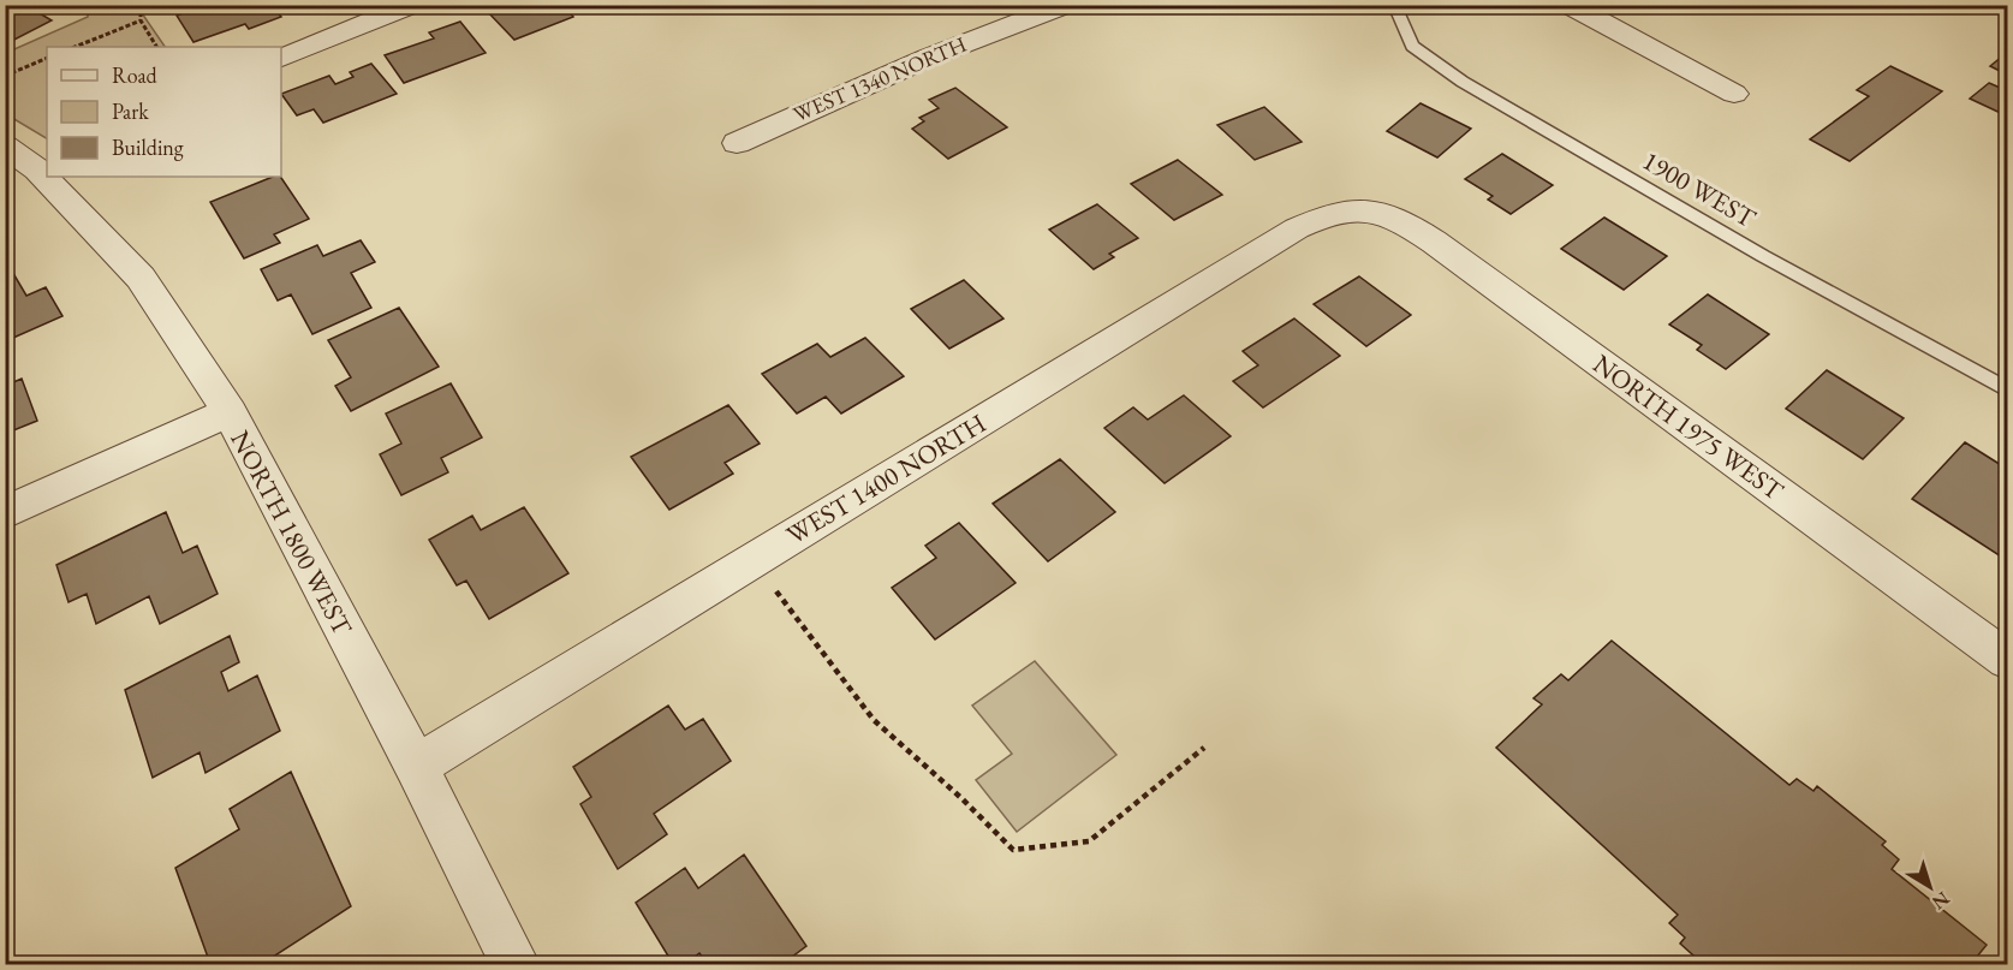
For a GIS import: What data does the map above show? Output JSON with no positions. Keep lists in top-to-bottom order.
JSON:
{
  "streets": {
    "street": [
      "WEST 1340 NORTH",
      "NORTH 1975 WEST",
      "WEST 1400 NORTH",
      "NORTH 1800 WEST"
    ],
    "lane": ["1900 WEST"]
  },
  "crossings": [
    ["NORTH 1975 WEST", "WEST 1400 NORTH"],
    ["WEST 1400 NORTH", "NORTH 1800 WEST"]
  ],
  "legend": ["Road", "Park", "Building"],
  "north": "bottom right"
}
